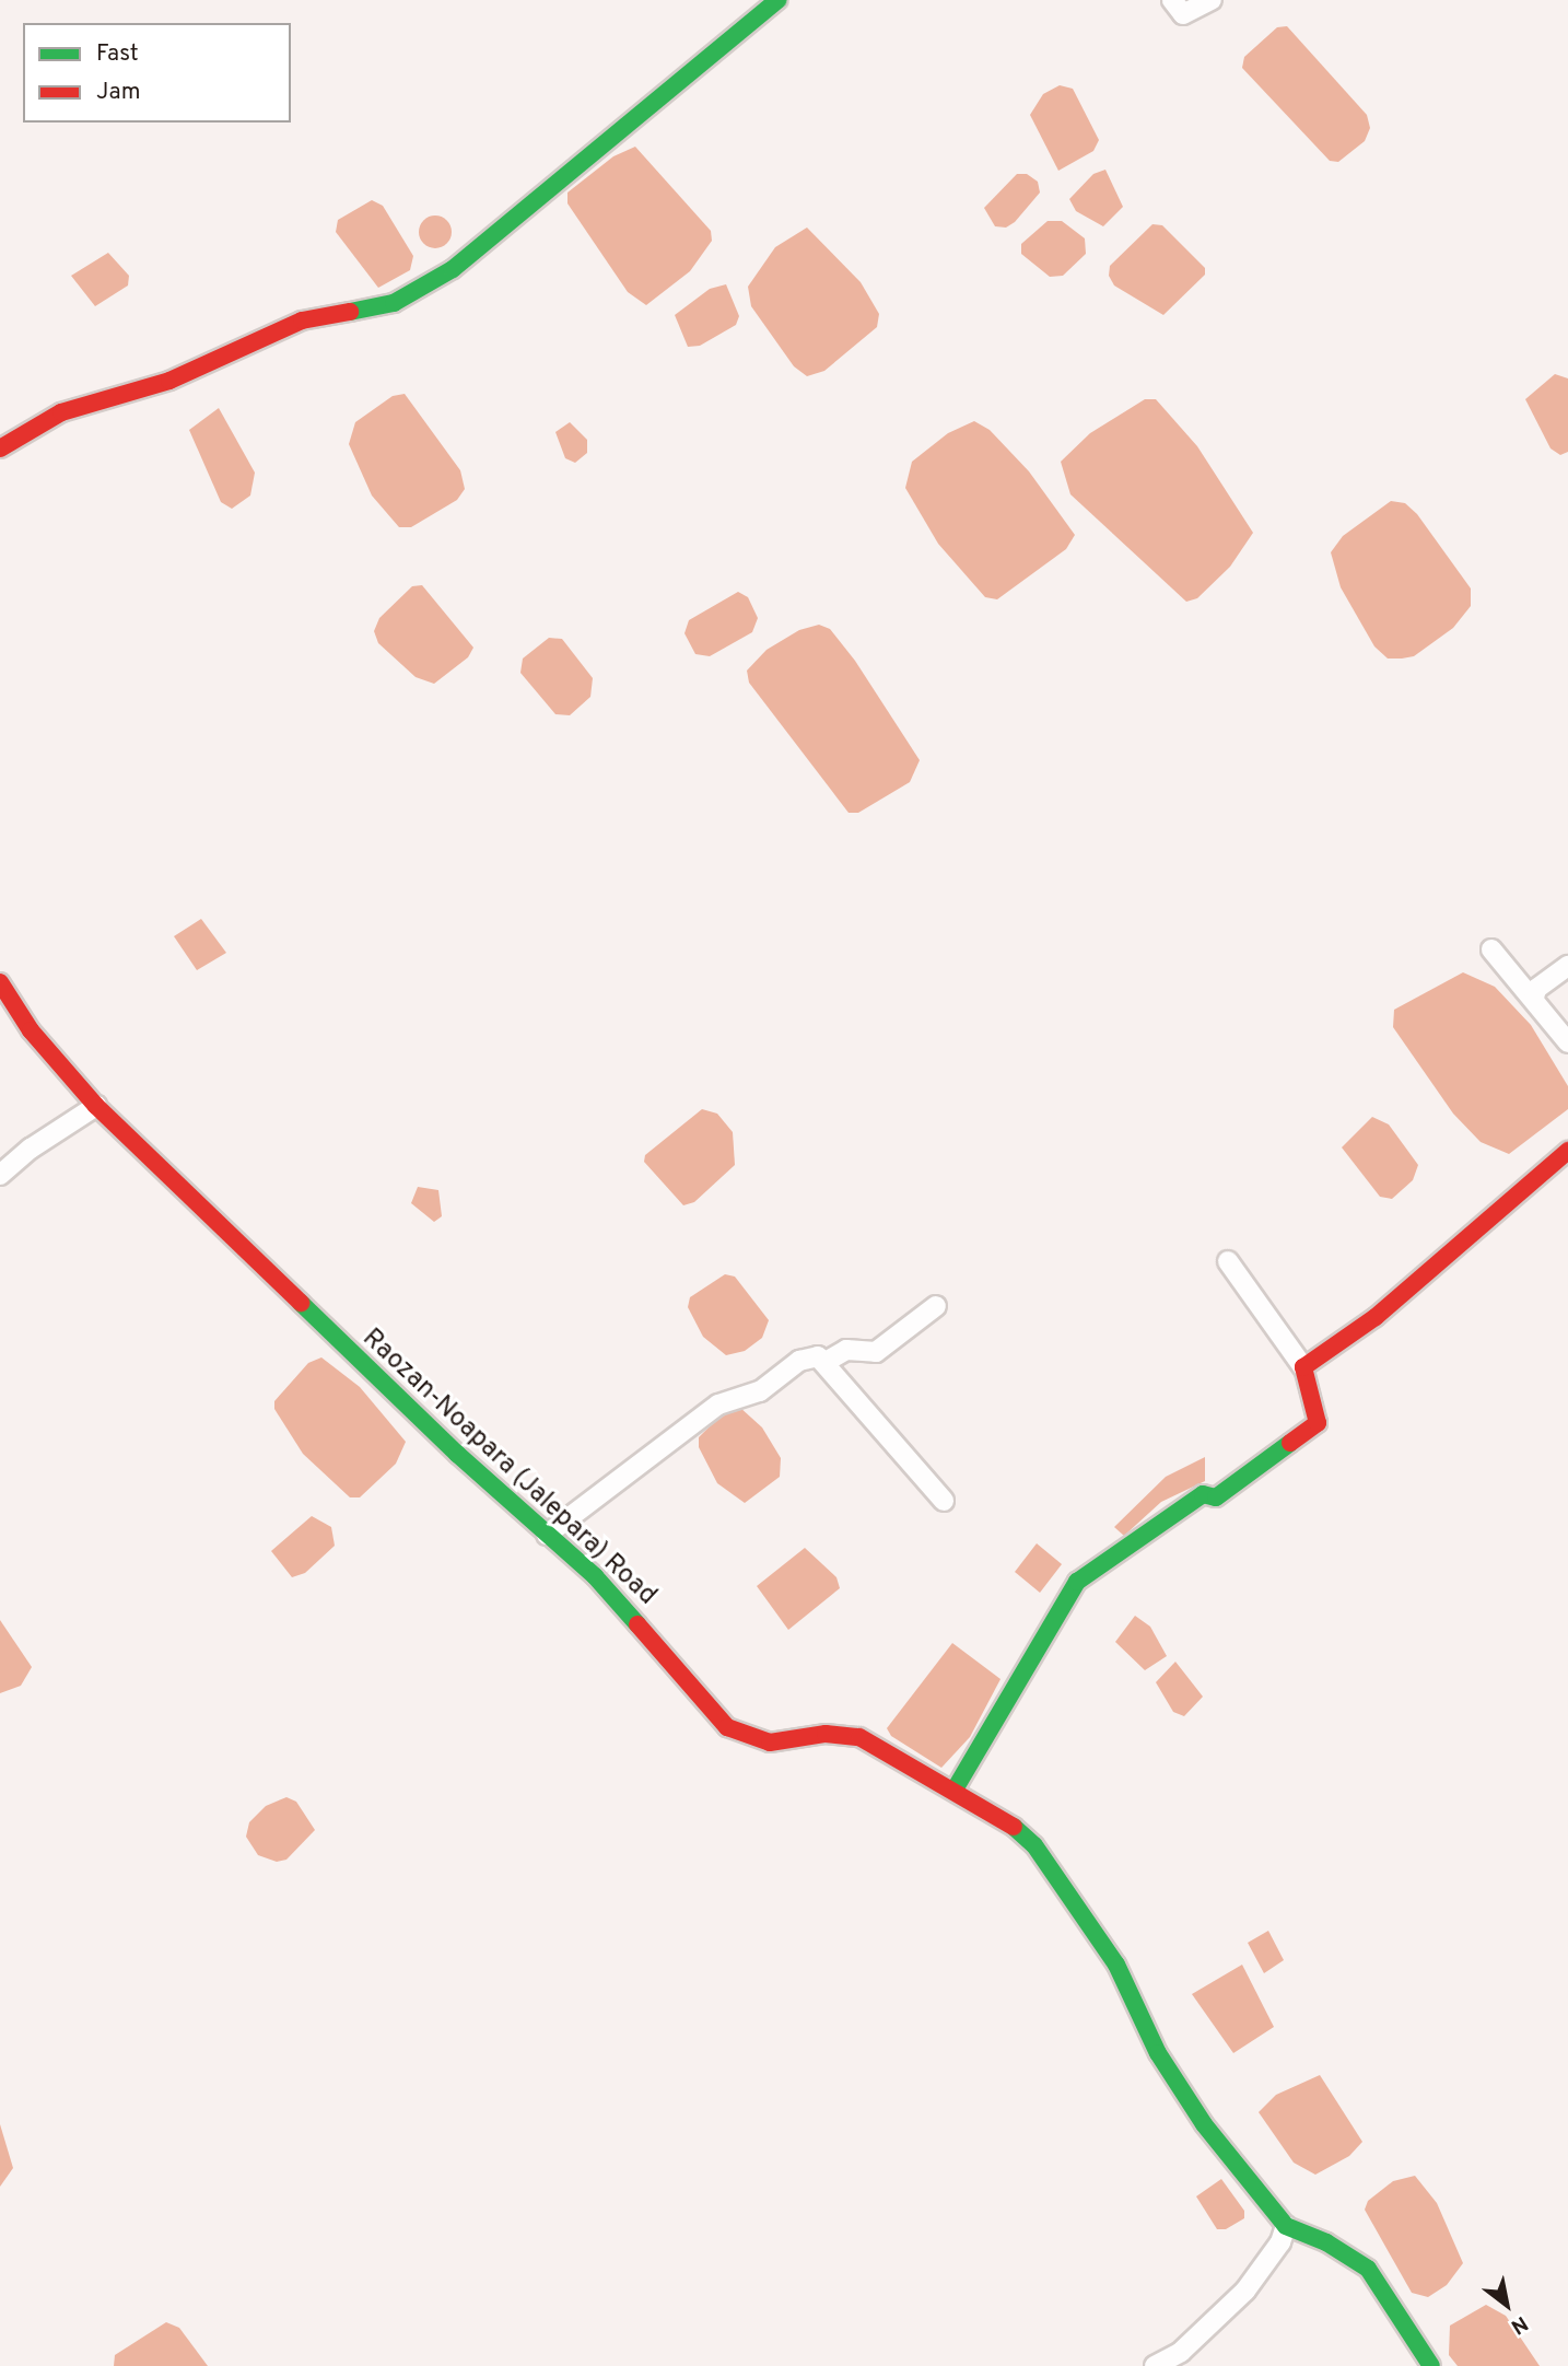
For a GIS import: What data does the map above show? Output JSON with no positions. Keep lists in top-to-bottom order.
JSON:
{
  "streets": {
    "main road": ["Raozan-Noapara (Jalepara) Road"]
  },
  "legend": ["Fast", "Jam"],
  "north": "bottom right"
}
